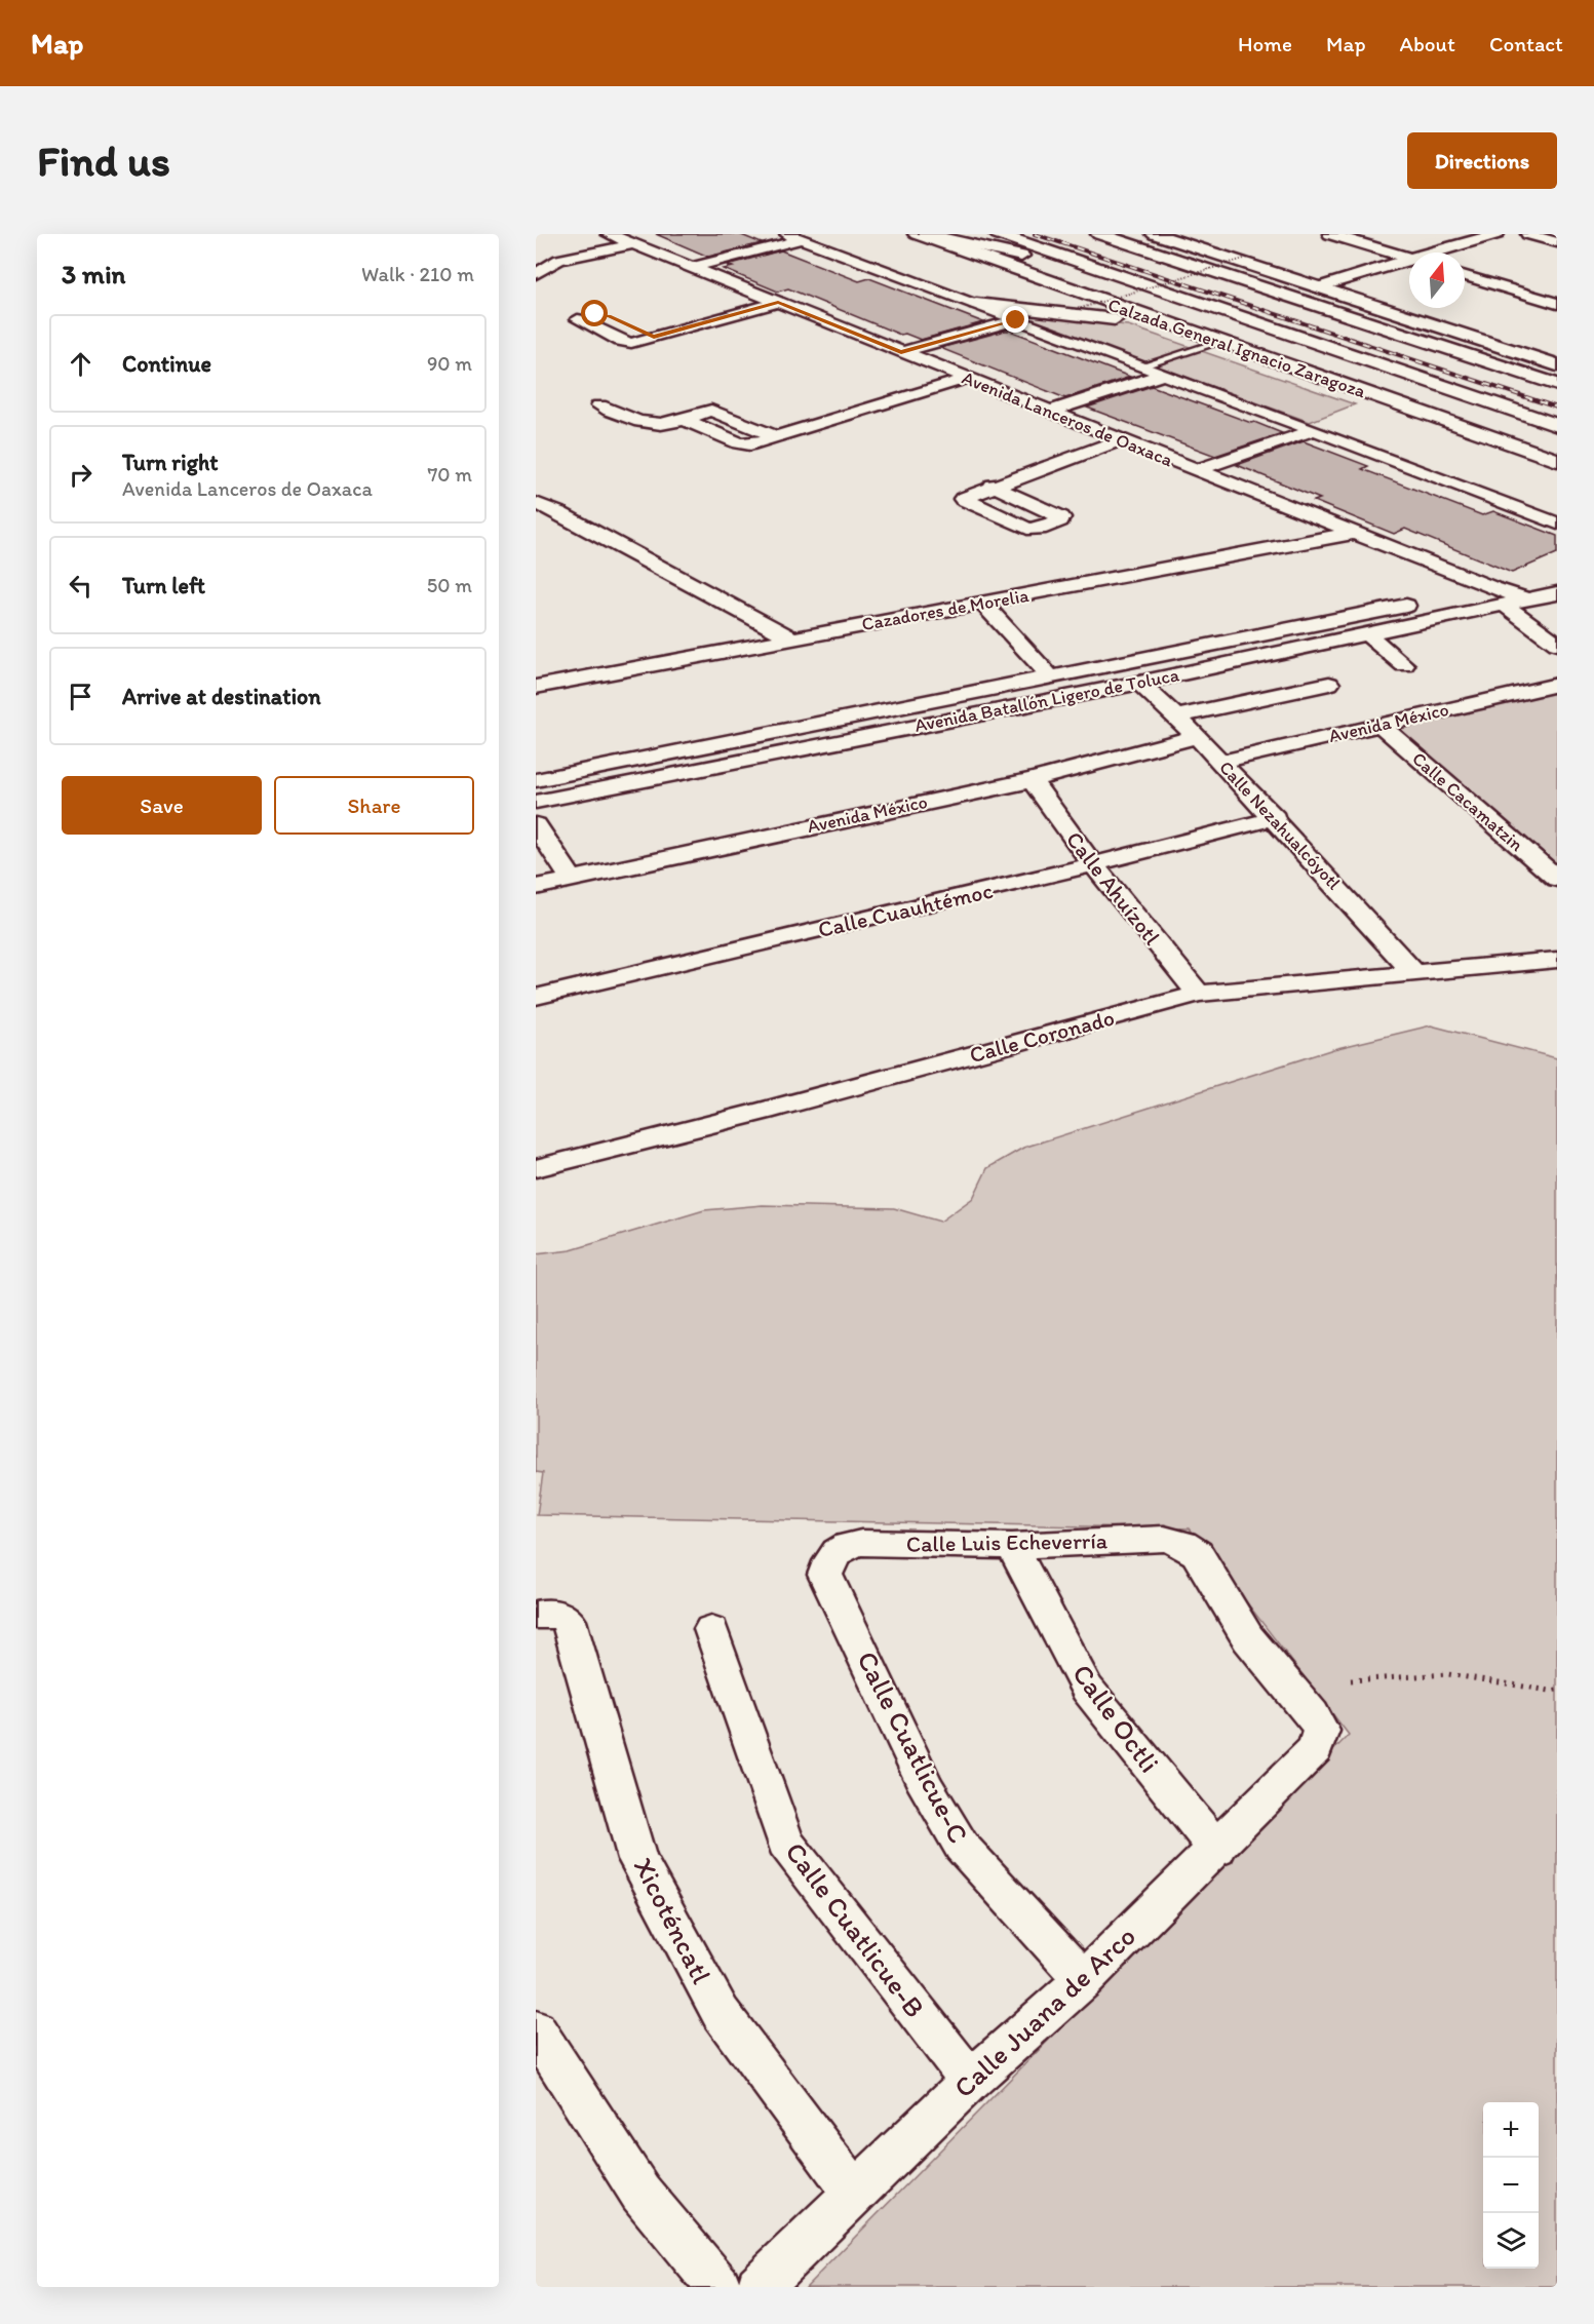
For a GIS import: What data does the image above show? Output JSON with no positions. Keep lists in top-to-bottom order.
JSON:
{
  "streets": {
    "main road": ["Calzada General Ignacio Zaragoza"],
    "street": [
      "Avenida Lanceros de Oaxaca",
      "Cazadores de Morelia",
      "Avenida Batallón Ligero de Toluca",
      "Avenida México",
      "Calle Cacamatzin",
      "Calle Nezahualcóyotl",
      "Calle Ahuízotl",
      "Calle Cuauhtémoc",
      "Calle Coronado",
      "Calle Luis Echeverría",
      "Calle Octli",
      "Calle Cuatlicue-C",
      "Xicoténcatl",
      "Calle Cuatlicue-B",
      "Calle Juana de Arco"
    ]
  },
  "crossings": [
    ["Avenida Lanceros de Oaxaca", "Cazadores de Morelia"],
    ["Avenida Lanceros de Oaxaca", "Avenida Batallón Ligero de Toluca"],
    ["Avenida Batallón Ligero de Toluca", "Calle Nezahualcóyotl"],
    ["Avenida México", "Calle Cacamatzin"],
    ["Avenida México", "Calle Nezahualcóyotl"],
    ["Avenida México", "Calle Ahuízotl"],
    ["Calle Nezahualcóyotl", "Calle Cuauhtémoc"],
    ["Calle Nezahualcóyotl", "Calle Coronado"],
    ["Calle Ahuízotl", "Calle Cuauhtémoc"],
    ["Calle Ahuízotl", "Calle Coronado"],
    ["Calle Luis Echeverría", "Calle Octli"],
    ["Calle Luis Echeverría", "Calle Cuatlicue-C"],
    ["Calle Luis Echeverría", "Calle Juana de Arco"],
    ["Calle Octli", "Calle Juana de Arco"],
    ["Calle Cuatlicue-C", "Calle Juana de Arco"],
    ["Xicoténcatl", "Calle Juana de Arco"],
    ["Calle Cuatlicue-B", "Calle Juana de Arco"]
  ],
  "north": "top",
  "page": {
    "header": "Map",
    "nav": [
      "Home",
      "Map",
      "About",
      "Contact"
    ],
    "buttons": [
      "Directions",
      ["Save", "Share"]
    ],
    "title": "Find us",
    "heading": ["3 min", "Walk · 210 m"],
    "list": [
      ["Continue", "90 m"],
      ["Turn right", "Avenida Lanceros de Oaxaca", "70 m"],
      ["Turn left", "50 m"],
      "Arrive at destination"
    ],
    "map_buttons": ["+", "−"]
  }
}
